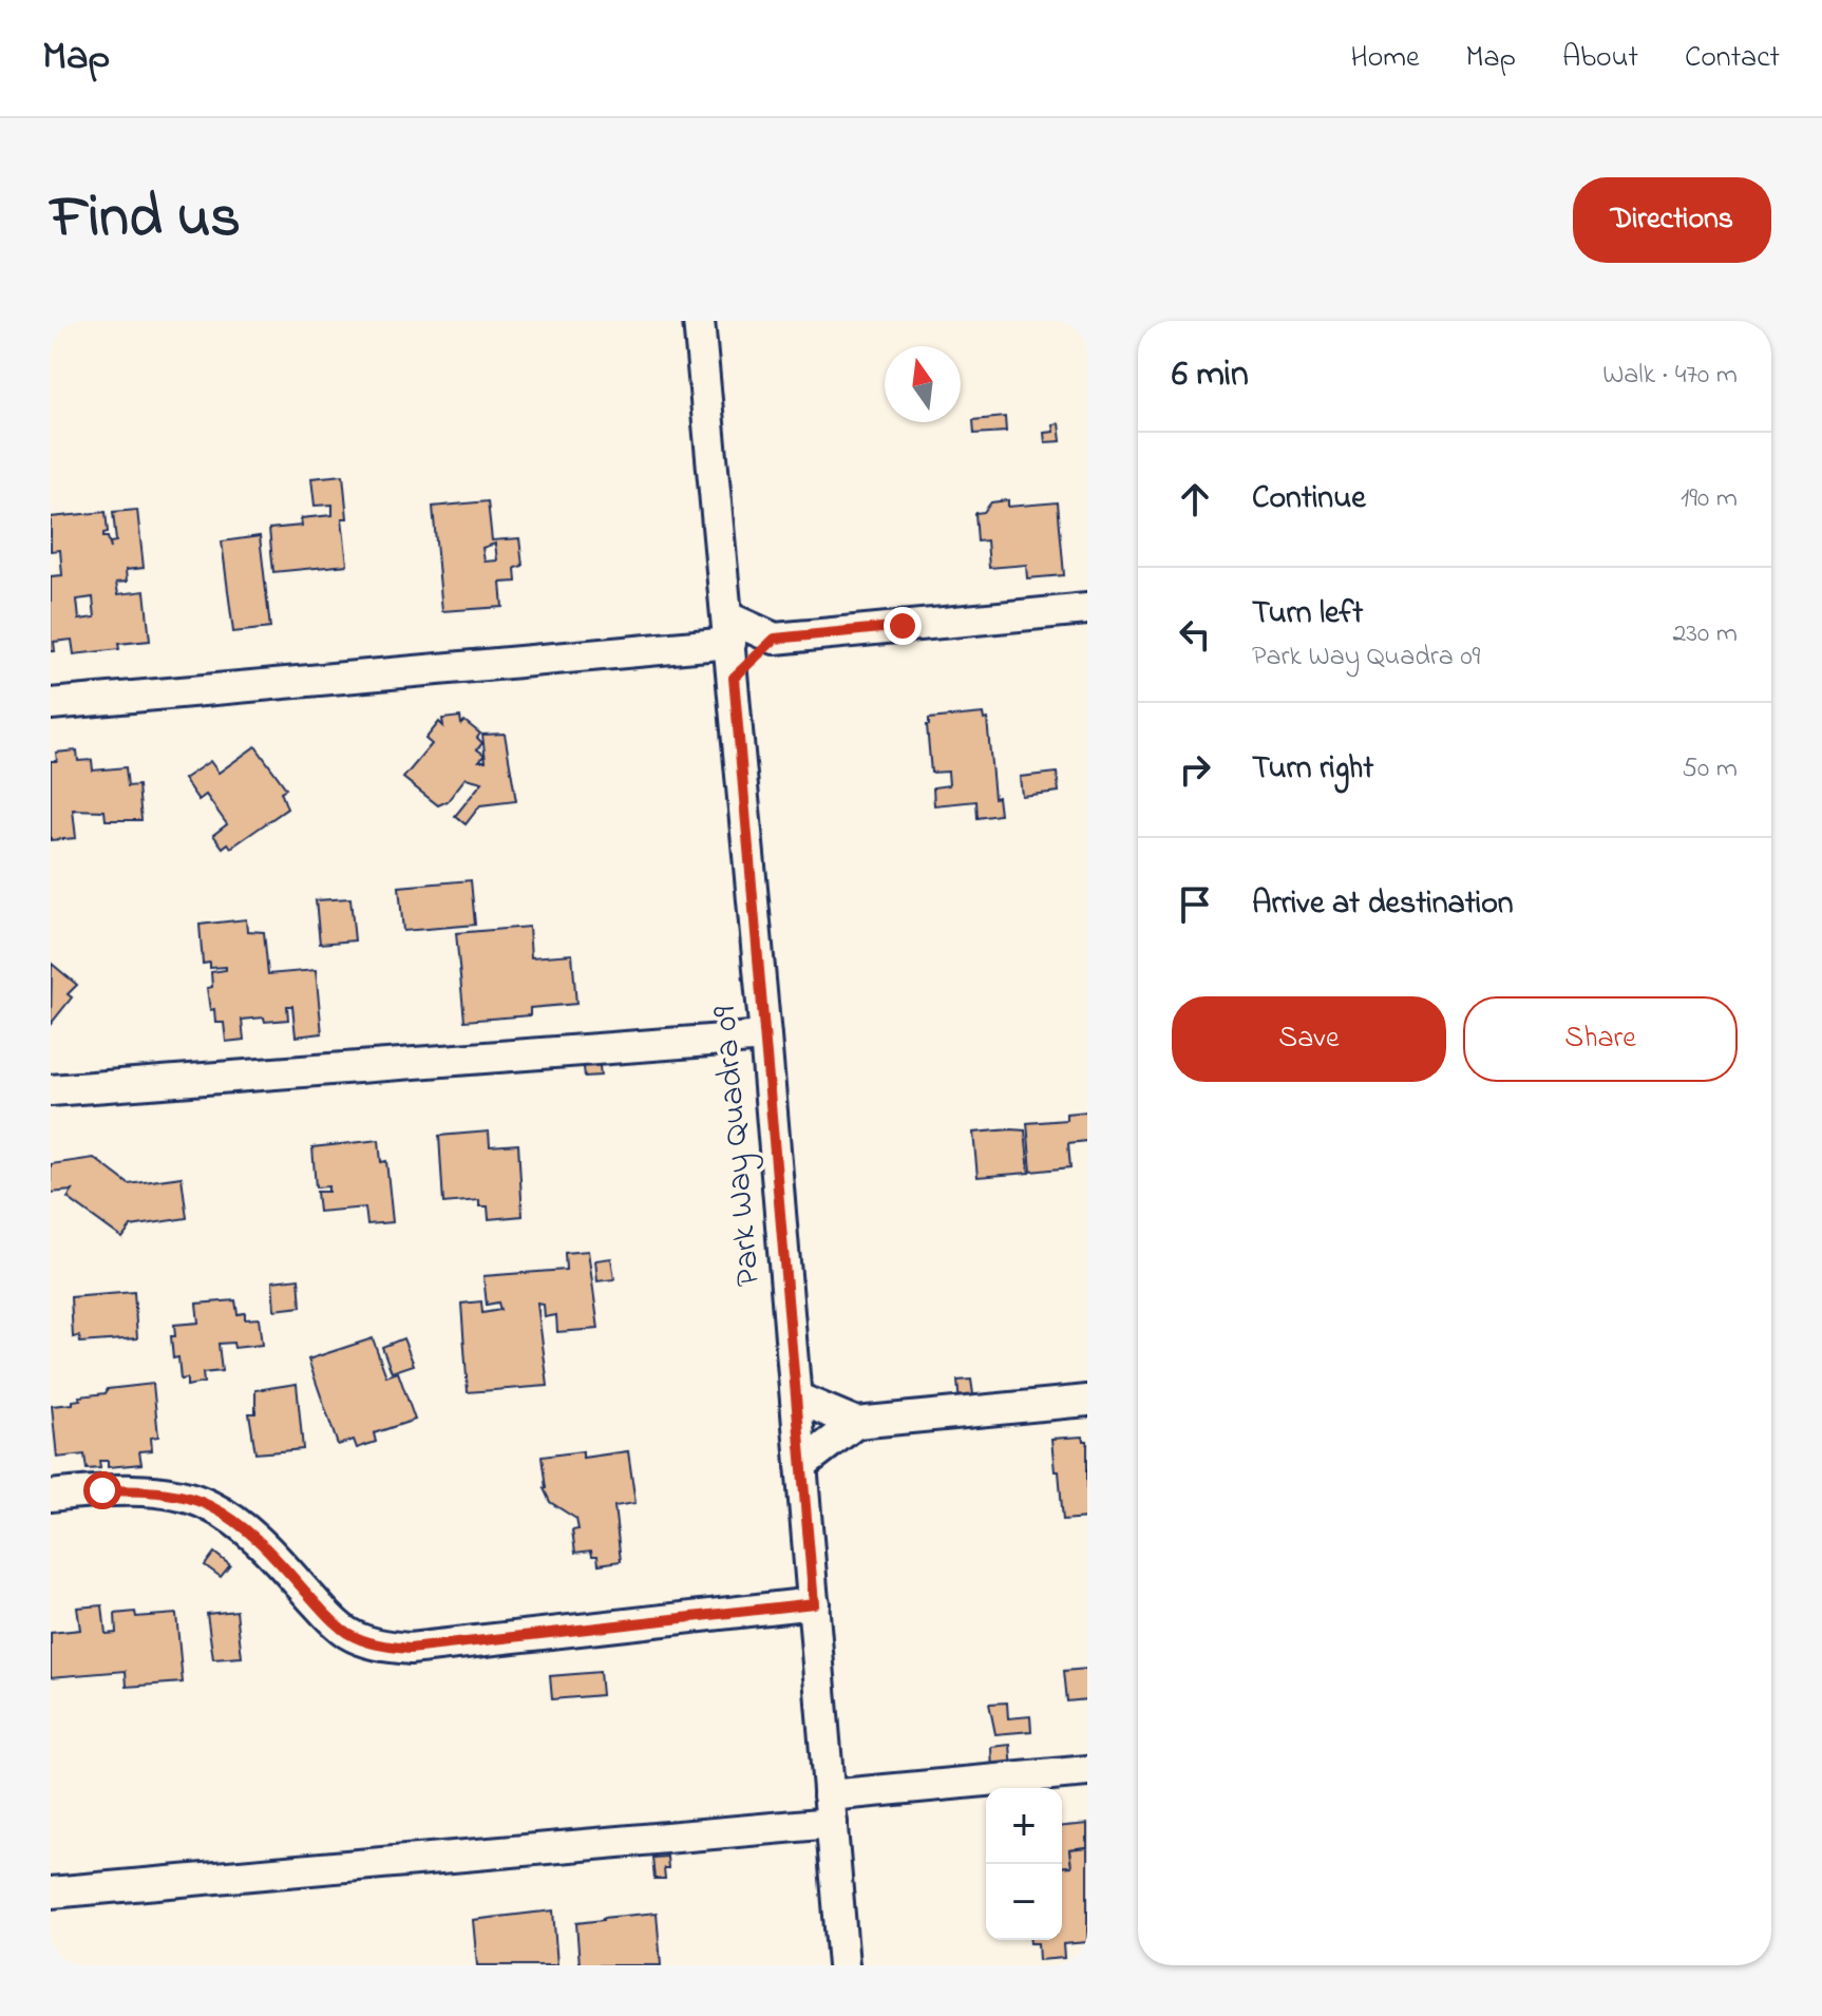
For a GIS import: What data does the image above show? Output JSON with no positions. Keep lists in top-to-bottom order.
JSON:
{
  "streets": {
    "street": ["Park Way Quadra 09"]
  },
  "north": "top",
  "page": {
    "header": "Map",
    "nav": [
      "Home",
      "Map",
      "About",
      "Contact"
    ],
    "title": "Find us",
    "buttons": [
      "Directions",
      ["Save", "Share"]
    ],
    "heading": ["6 min", "Walk · 470 m"],
    "list": [
      ["Continue", "190 m"],
      ["Turn left", "Park Way Quadra 09", "230 m"],
      ["Turn right", "50 m"],
      "Arrive at destination"
    ],
    "map_buttons": ["+", "−"]
  }
}
